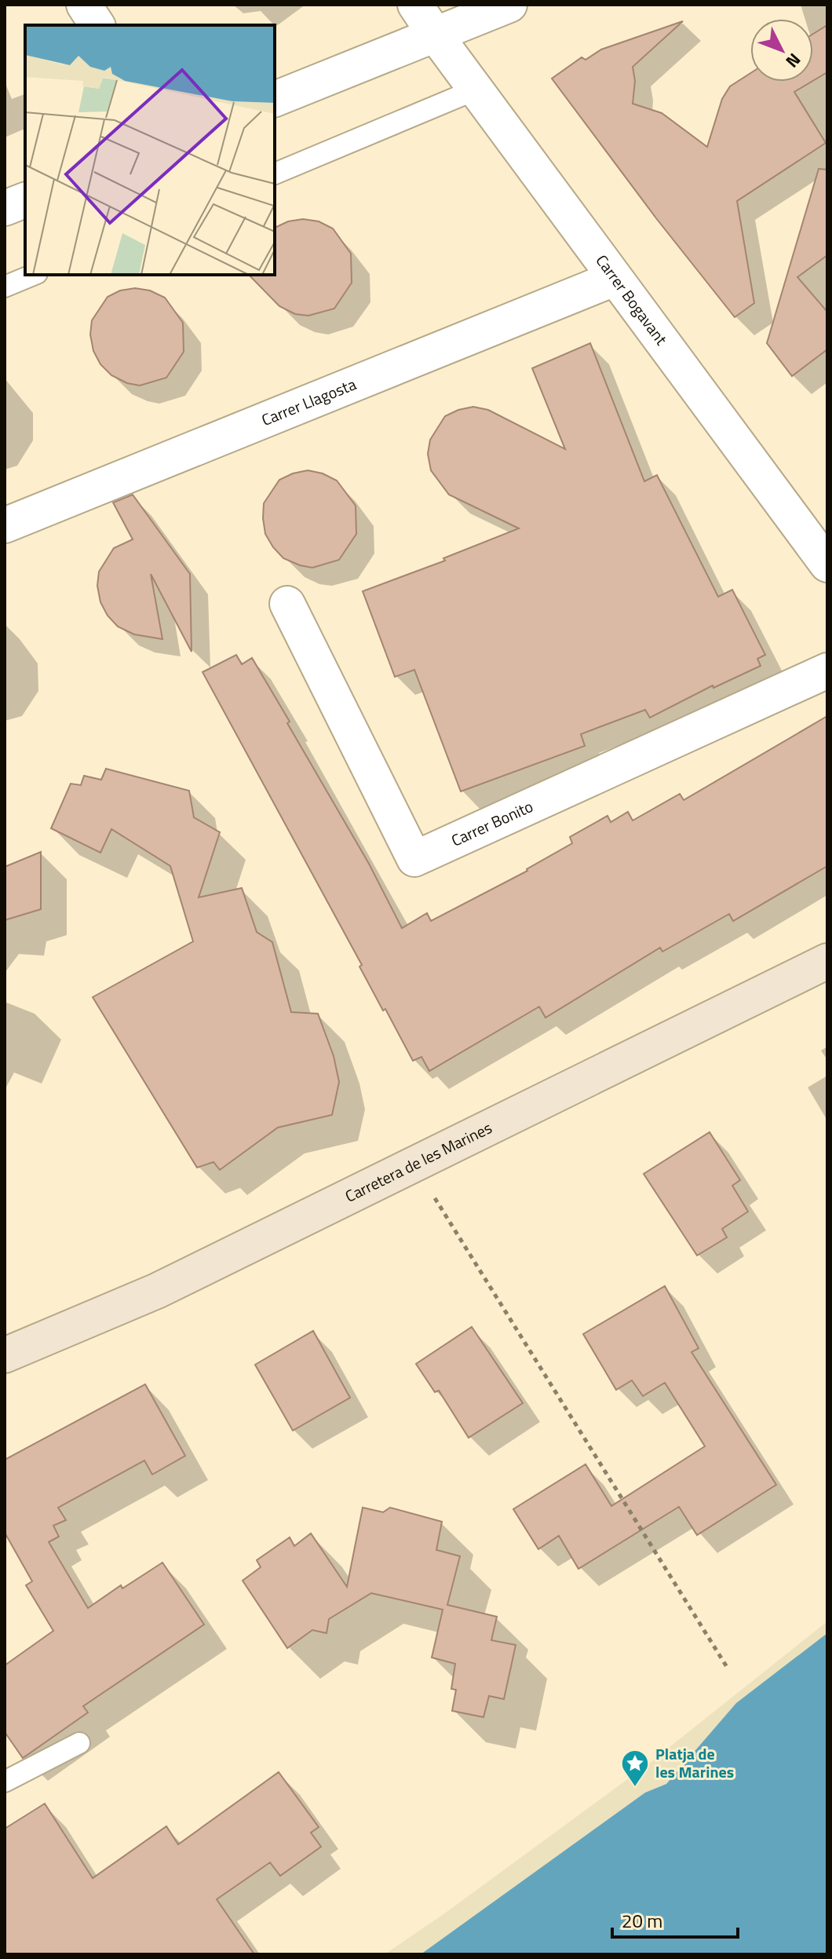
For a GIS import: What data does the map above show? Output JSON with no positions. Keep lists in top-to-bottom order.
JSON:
{
  "streets": {
    "main road": ["Carretera de les Marines"],
    "street": ["Carrer Bogavant", "Carrer Llagosta", "Carrer Bonito"]
  },
  "crossings": [
    ["Carrer Bogavant", "Carrer Llagosta"]
  ],
  "places": {
    "place": ["Platja de les Marines"]
  },
  "scale_bar": "20 m",
  "north": "bottom right"
}
